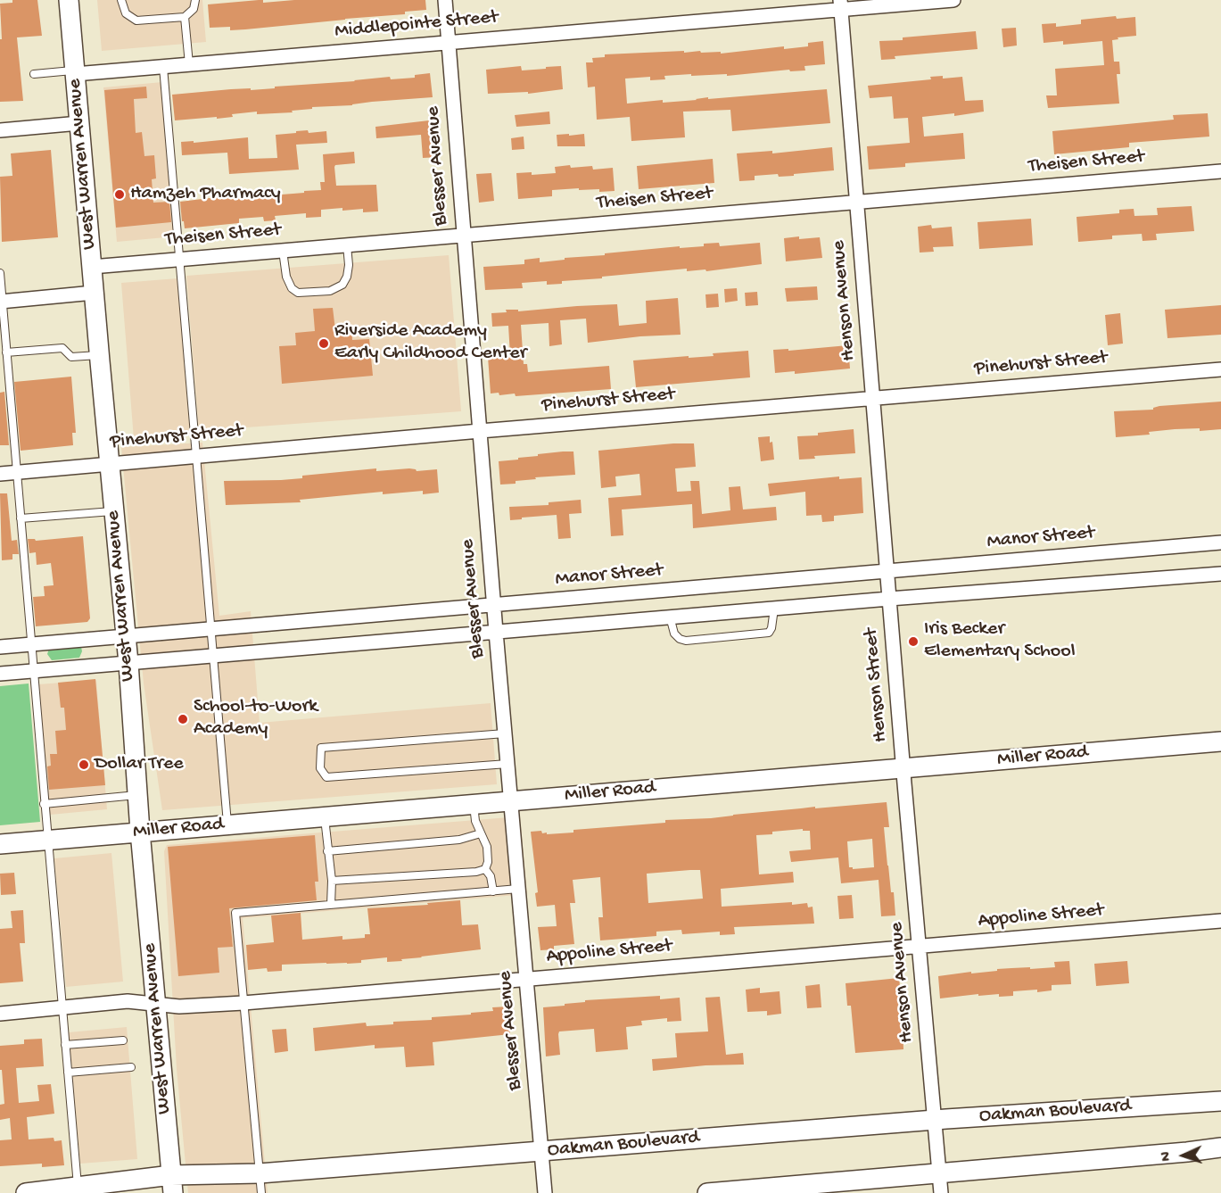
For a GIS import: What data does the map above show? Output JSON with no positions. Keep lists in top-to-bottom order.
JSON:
{
  "streets": {
    "street": [
      "Middlepointe Street",
      "Theisen Street",
      "West Warren Avenue",
      "Blesser Avenue",
      "Henson Avenue",
      "Pinehurst Street",
      "Manor Street",
      "Henson Street",
      "Miller Road",
      "Appoline Street",
      "Oakman Boulevard"
    ]
  },
  "crossings": [
    ["Middlepointe Street", "West Warren Avenue"],
    ["Middlepointe Street", "Blesser Avenue"],
    ["Middlepointe Street", "Henson Avenue"],
    ["Theisen Street", "West Warren Avenue"],
    ["Theisen Street", "Blesser Avenue"],
    ["Theisen Street", "Henson Avenue"],
    ["West Warren Avenue", "Pinehurst Street"],
    ["West Warren Avenue", "Manor Street"],
    ["West Warren Avenue", "Miller Road"],
    ["West Warren Avenue", "Appoline Street"],
    ["West Warren Avenue", "Oakman Boulevard"],
    ["Blesser Avenue", "Pinehurst Street"],
    ["Blesser Avenue", "Manor Street"],
    ["Blesser Avenue", "Miller Road"],
    ["Blesser Avenue", "Appoline Street"],
    ["Blesser Avenue", "Oakman Boulevard"],
    ["Henson Avenue", "Pinehurst Street"],
    ["Henson Avenue", "Manor Street"],
    ["Henson Avenue", "Henson Street"],
    ["Henson Avenue", "Miller Road"],
    ["Henson Avenue", "Appoline Street"],
    ["Henson Avenue", "Oakman Boulevard"],
    ["Henson Street", "Miller Road"]
  ],
  "places": [
    "Hamzeh Pharmacy",
    "Riverside Academy Early Childhood Center",
    "Iris Becker Elementary School",
    "School-to-Work Academy",
    "Dollar Tree"
  ],
  "north": "left"
}
